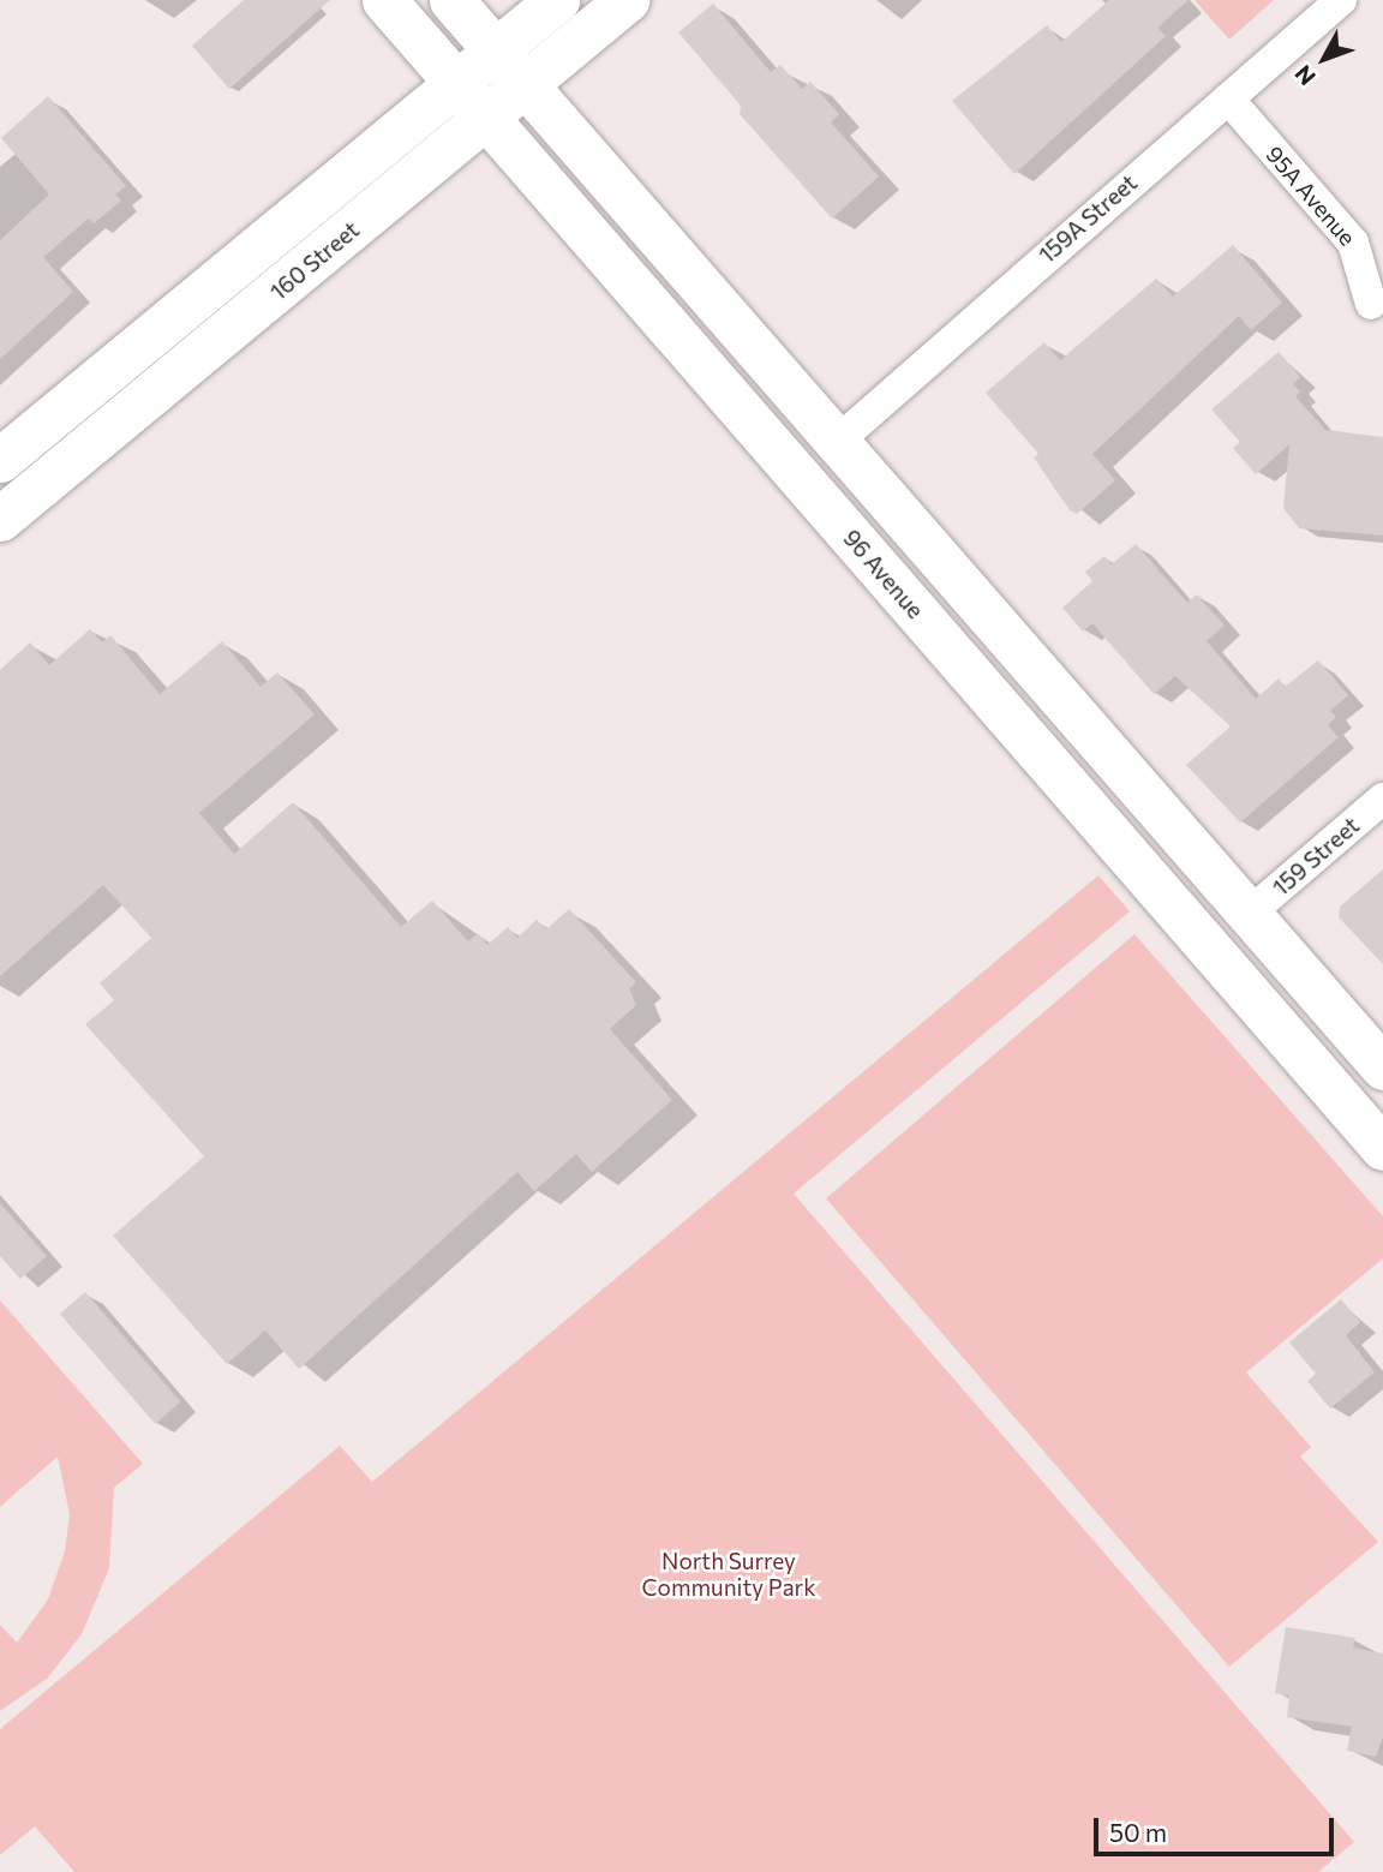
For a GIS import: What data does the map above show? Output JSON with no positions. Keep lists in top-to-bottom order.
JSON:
{
  "streets": {
    "main road": ["160 Street", "96 Avenue"],
    "street": ["95A Avenue", "159A Street", "159 Street"]
  },
  "crossings": [
    ["95A Avenue", "159A Street"],
    ["160 Street", "96 Avenue"]
  ],
  "parks": ["North Surrey Community Park"],
  "scale_bar": "50 m",
  "north": "bottom left"
}
